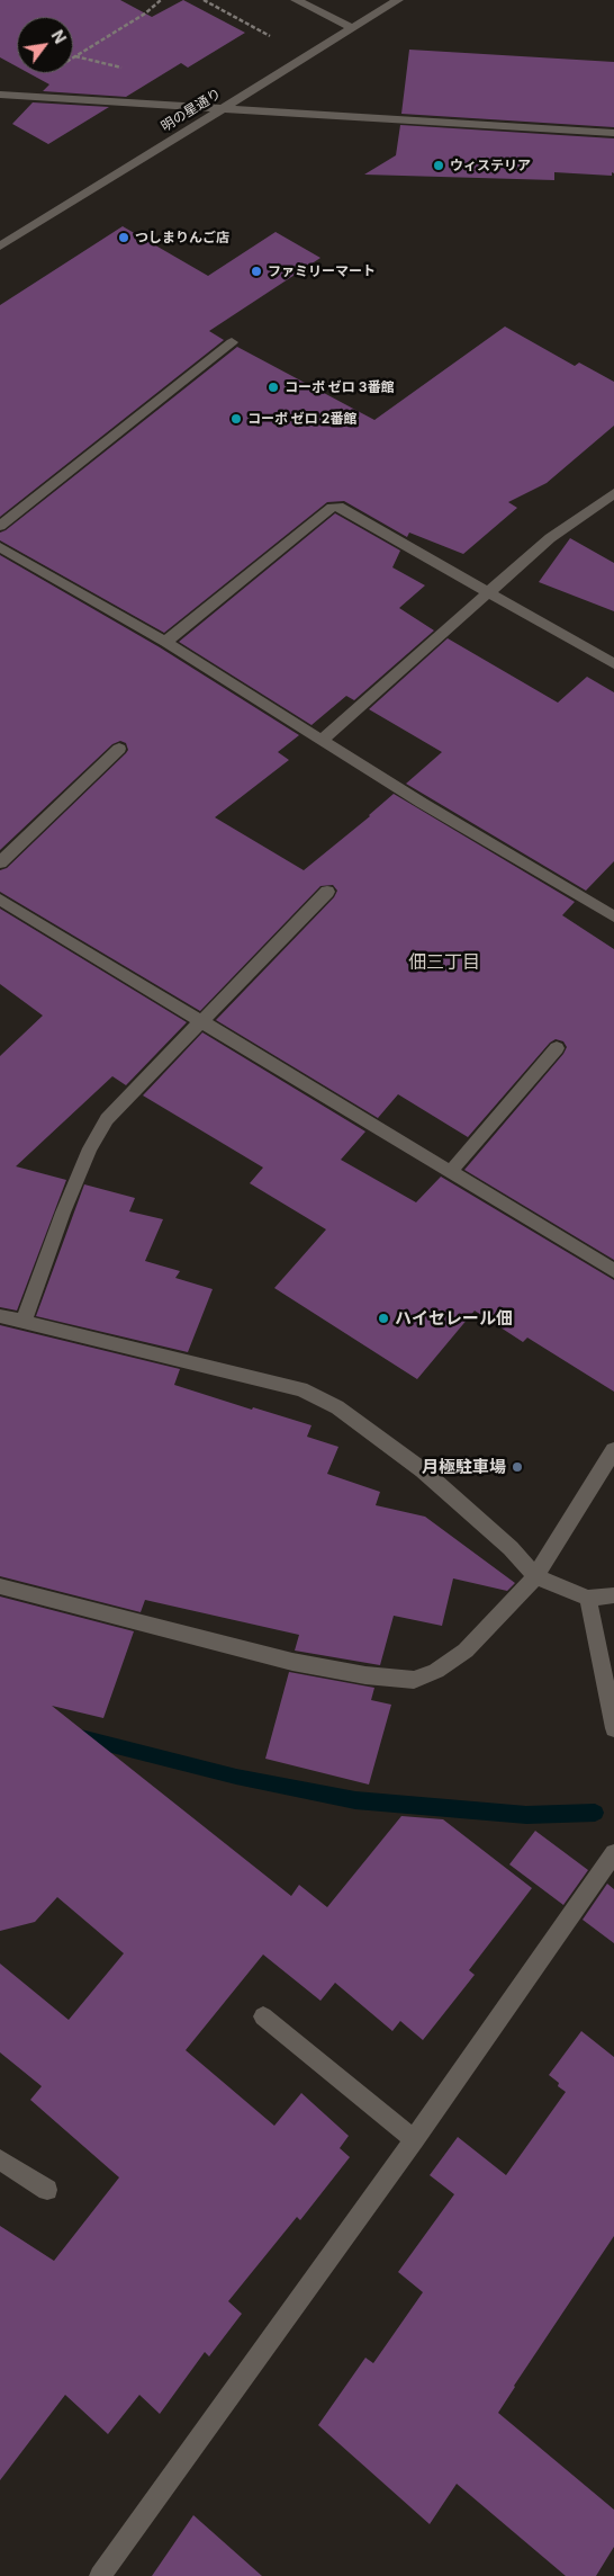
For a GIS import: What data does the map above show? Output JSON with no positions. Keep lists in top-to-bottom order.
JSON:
{
  "streets": {
    "street": ["明の星通り"]
  },
  "districts": ["佃三丁目"],
  "places": [
    "ウィステリア",
    "つしまりんご店",
    "ファミリーマート",
    "コーポ ゼロ 3番館",
    "コーポ ゼロ 2番館",
    "ハイセレール佃",
    "月極駐車場"
  ],
  "north": "top right"
}
